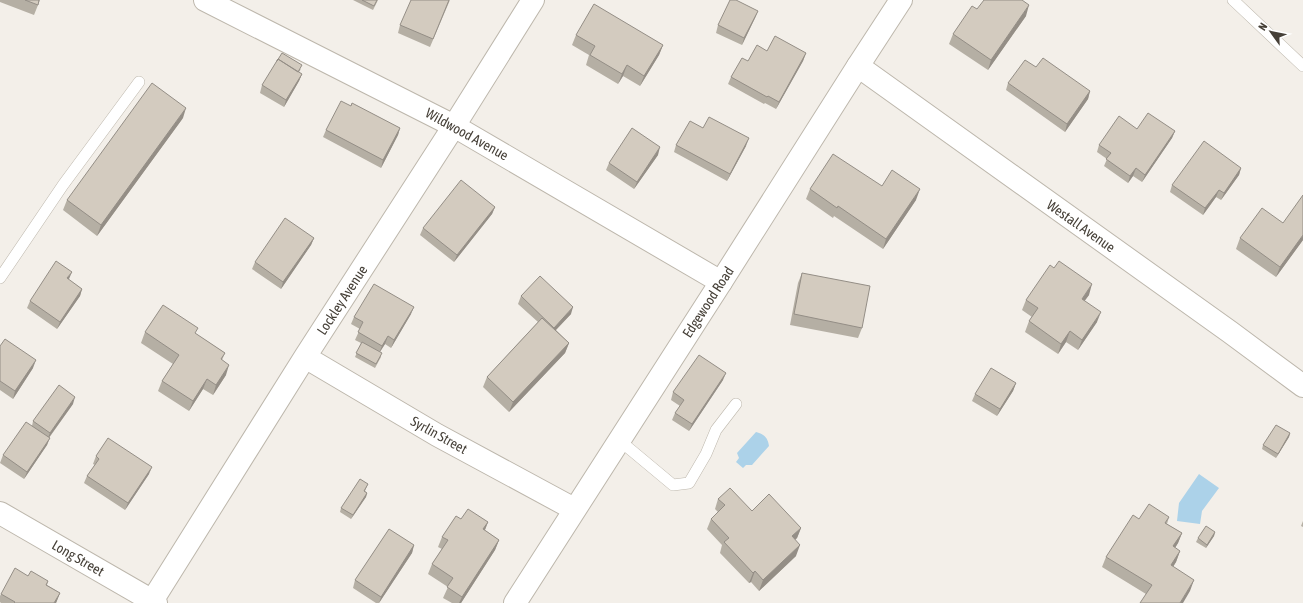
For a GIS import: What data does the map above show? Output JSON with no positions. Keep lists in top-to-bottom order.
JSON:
{
  "streets": {
    "street": [
      "Wildwood Avenue",
      "Westall Avenue",
      "Lockley Avenue",
      "Edgewood Road",
      "Syrlin Street",
      "Long Street"
    ]
  },
  "crossings": [
    ["Wildwood Avenue", "Lockley Avenue"],
    ["Wildwood Avenue", "Edgewood Road"],
    ["Westall Avenue", "Edgewood Road"],
    ["Lockley Avenue", "Syrlin Street"],
    ["Lockley Avenue", "Long Street"],
    ["Edgewood Road", "Syrlin Street"]
  ],
  "north": "top left"
}
